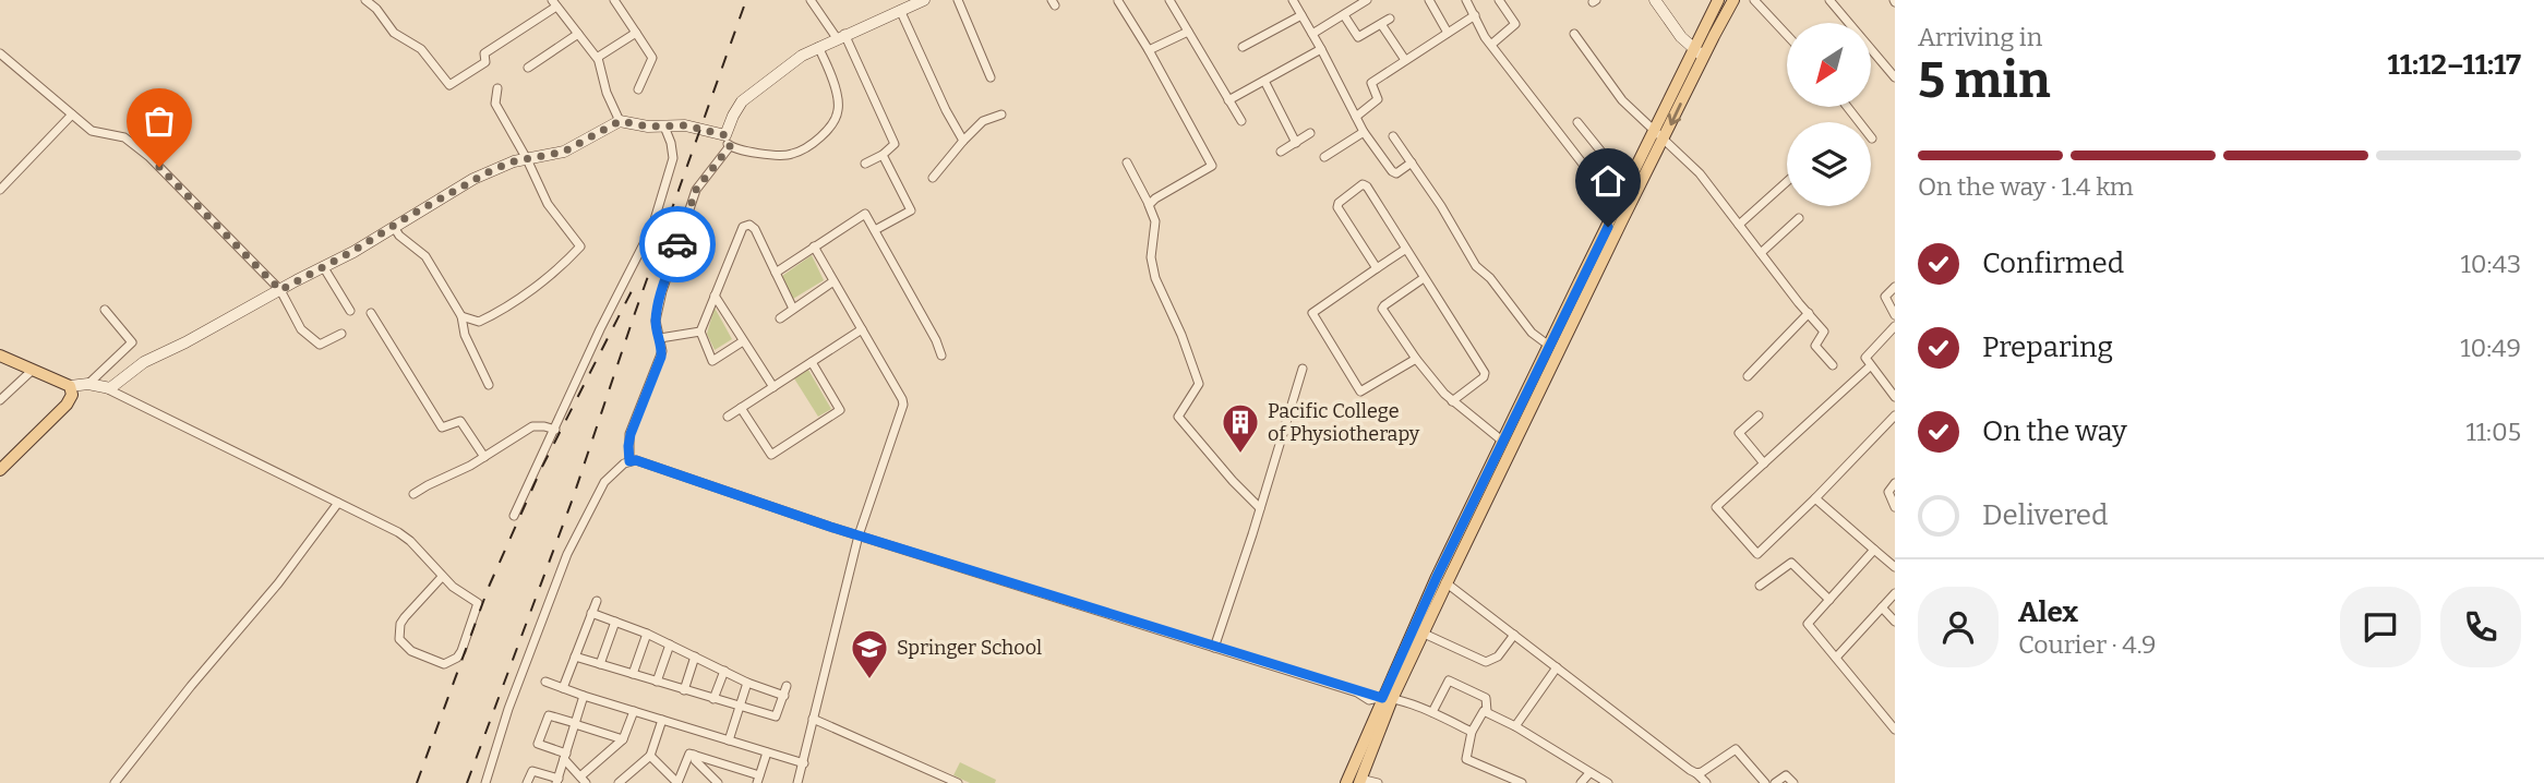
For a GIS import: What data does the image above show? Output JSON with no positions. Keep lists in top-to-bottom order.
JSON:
{
  "places": {
    "building": ["Pacific College of Physiotherapy"],
    "school or university": ["Springer School"]
  },
  "north": "bottom left",
  "page": {
    "heading": ["5 min", "Arriving in", "11:12–11:17"],
    "panel": ["Alex", "Courier · 4.9"],
    "bar": "On the way · 1.4 km",
    "list": [
      ["Confirmed", "10:43"],
      ["Preparing", "10:49"],
      ["On the way", "11:05"],
      "Delivered"
    ]
  }
}
